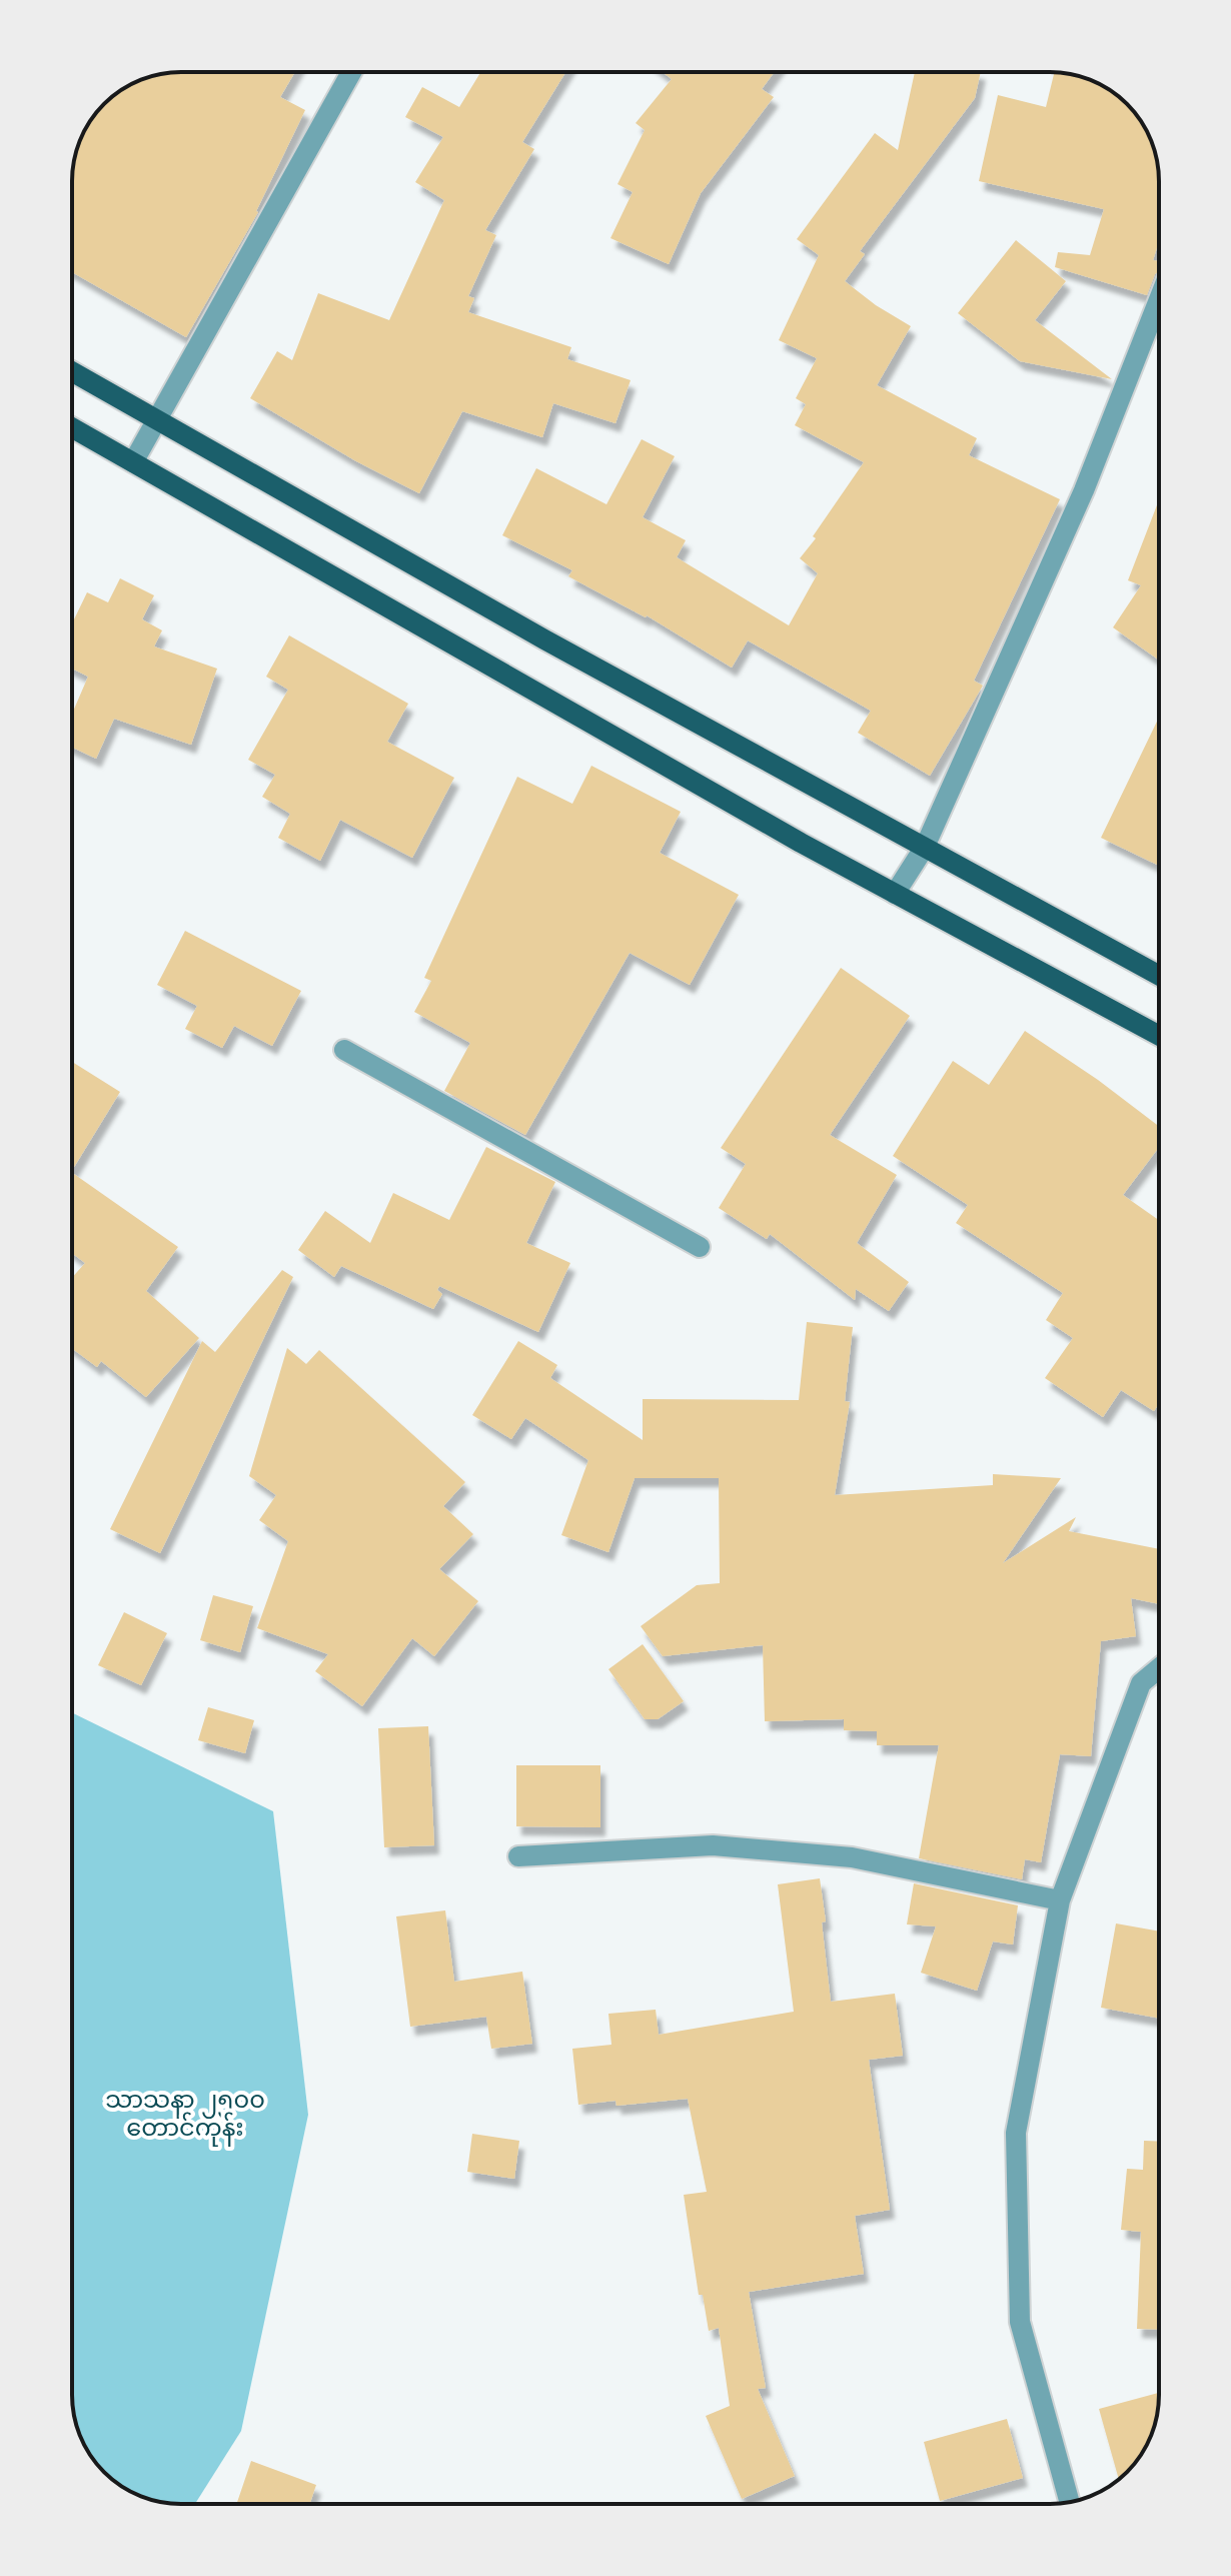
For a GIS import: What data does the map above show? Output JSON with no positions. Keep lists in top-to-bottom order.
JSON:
{
  "parks": ["သာသနာ ၂၅၀၀ တောင်ကုန်း"]
}
